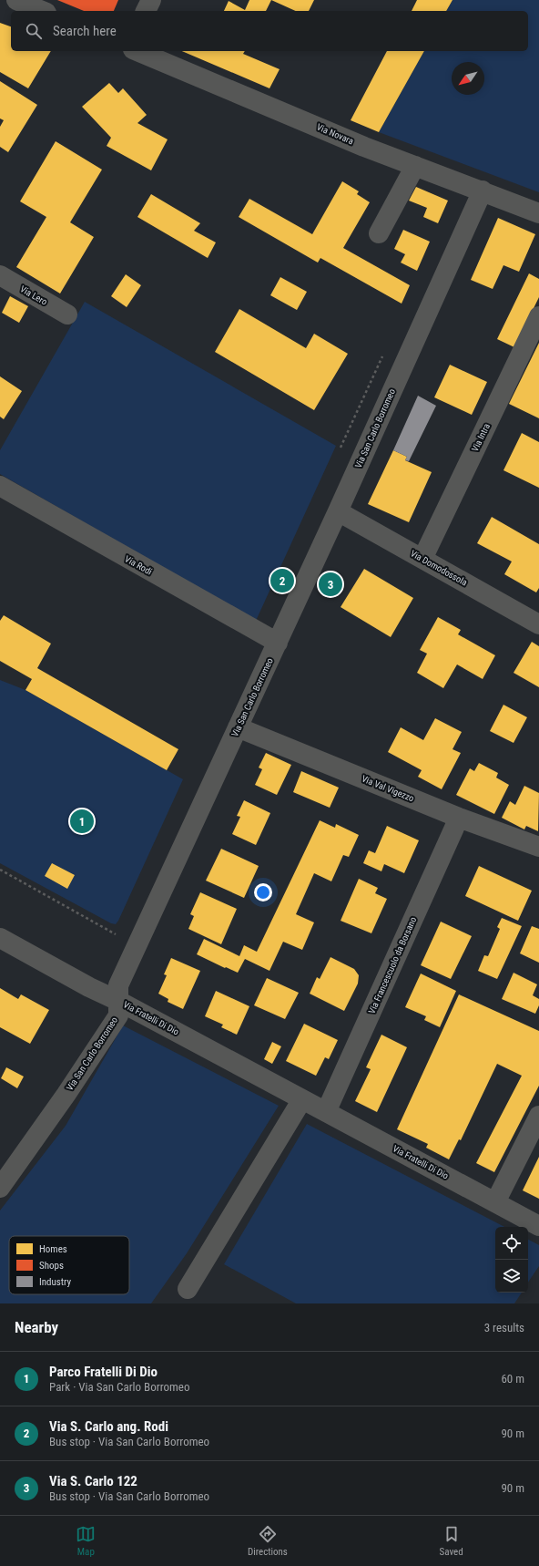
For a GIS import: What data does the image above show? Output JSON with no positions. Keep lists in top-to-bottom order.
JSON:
{
  "streets": {
    "street": [
      "Via Novara",
      "Via Lero",
      "Via San Carlo Borromeo",
      "Via Intra",
      "Via Rodi",
      "Via Domodossola",
      "Via Val Vigezzo",
      "Via Francescuolo da Borsano",
      "Via Fratelli Di Dio"
    ]
  },
  "crossings": [
    ["Via Novara", "Via San Carlo Borromeo"],
    ["Via San Carlo Borromeo", "Via Rodi"],
    ["Via San Carlo Borromeo", "Via Domodossola"],
    ["Via San Carlo Borromeo", "Via Val Vigezzo"],
    ["Via San Carlo Borromeo", "Via Fratelli Di Dio"],
    ["Via Intra", "Via Domodossola"],
    ["Via Val Vigezzo", "Via Francescuolo da Borsano"],
    ["Via Francescuolo da Borsano", "Via Fratelli Di Dio"]
  ],
  "legend": ["Homes", "Shops", "Industry"],
  "north": "bottom left",
  "page": {
    "search": "Search here",
    "pins": ["2", "3", "1"],
    "heading": ["Nearby", "3 results"],
    "list": [
      {
        "mark": "1",
        "name": "Parco Fratelli Di Dio",
        "note": "Park · Via San Carlo Borromeo",
        "value": "60 m"
      },
      {
        "mark": "2",
        "name": "Via S. Carlo ang. Rodi",
        "note": "Bus stop · Via San Carlo Borromeo",
        "value": "90 m"
      },
      {
        "mark": "3",
        "name": "Via S. Carlo 122",
        "note": "Bus stop · Via San Carlo Borromeo",
        "value": "90 m"
      }
    ],
    "nav": ["Map", "Directions", "Saved"]
  }
}
